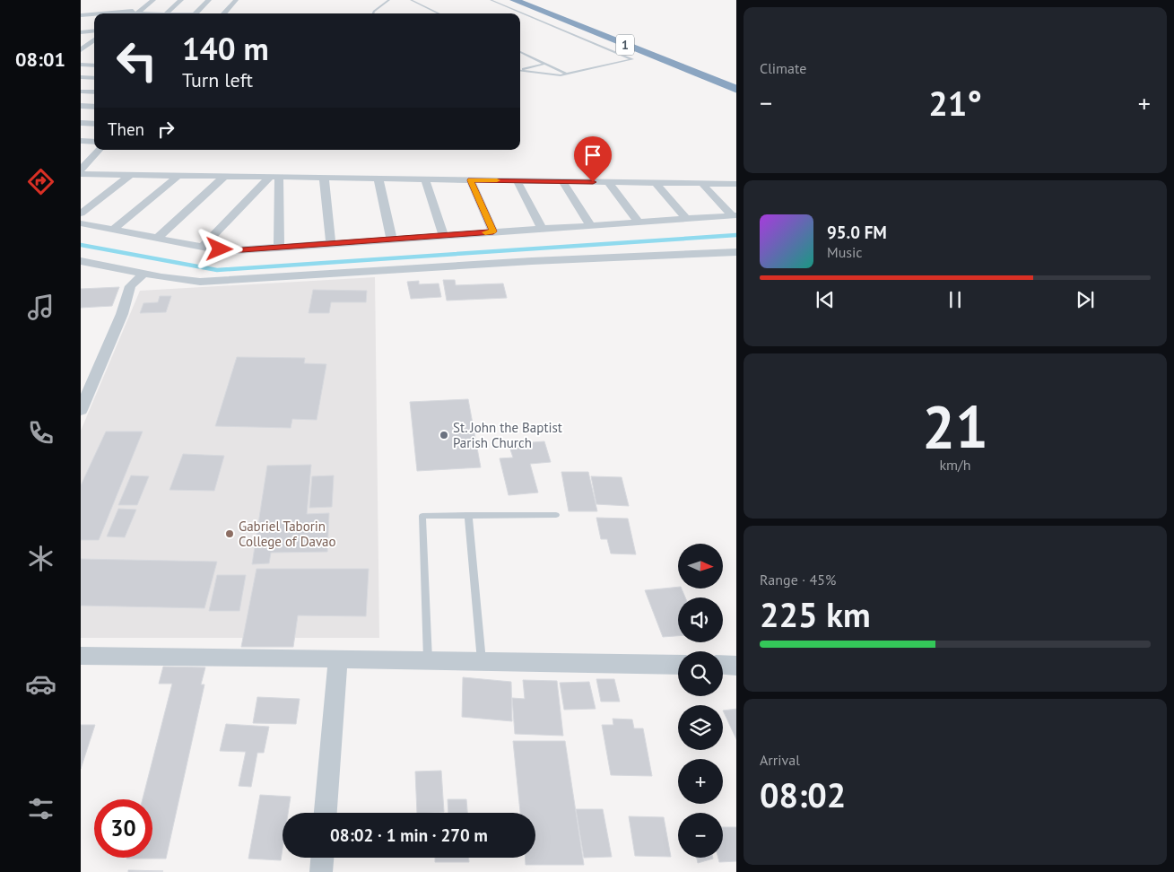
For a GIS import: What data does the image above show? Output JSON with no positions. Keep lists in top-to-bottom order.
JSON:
{
  "streets": {
    "highway": ["1"]
  },
  "places": ["St. John the Baptist Parish Church", "Gabriel Taborin College of Davao"],
  "north": "right",
  "page": {
    "tabs": "08:01",
    "tile": [
      "Climate",
      ["21", "km/h"],
      ["Range · 45%", "225 km"],
      ["Arrival", "08:02"]
    ],
    "turn": ["140 m", "Turn left"],
    "heat": ["−", "21°", "+"],
    "then": "Then",
    "song": ["95.0 FM", "Music"],
    "map_buttons": ["+", "−"],
    "limit": "30",
    "trip": "08:02 · 1 min · 270 m"
  }
}
